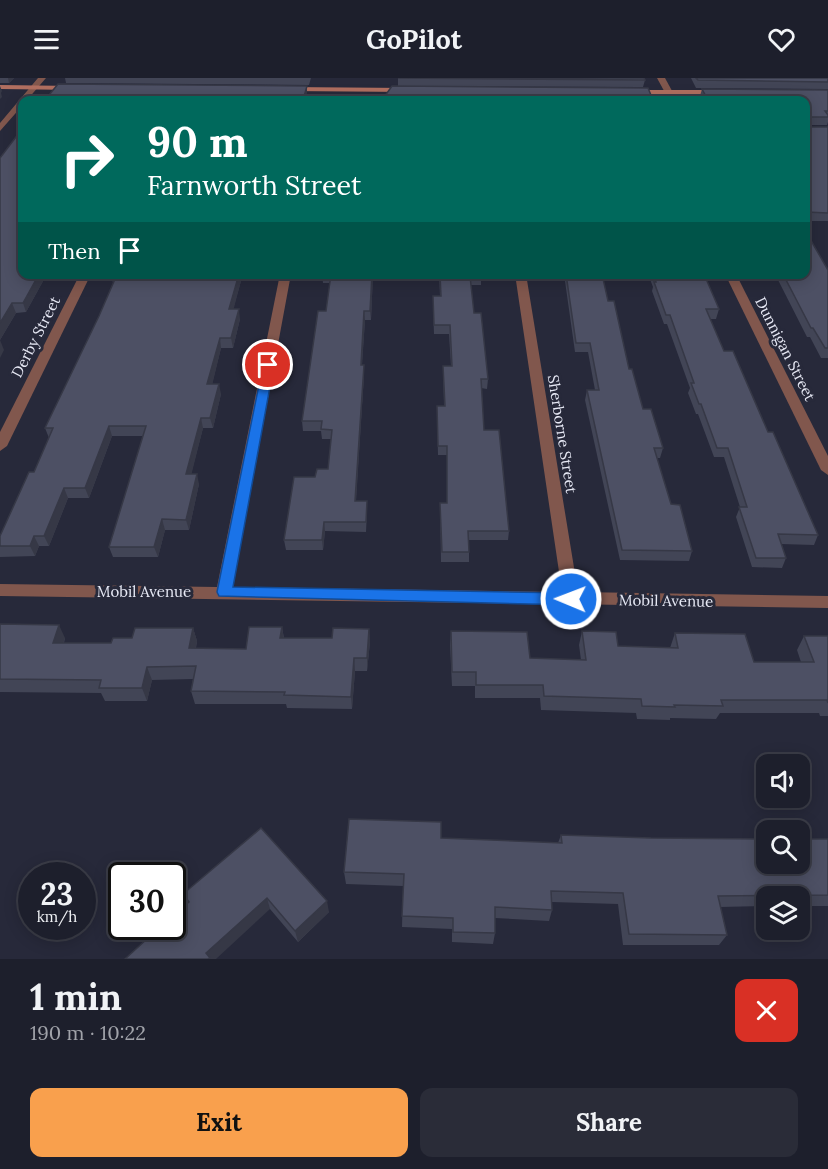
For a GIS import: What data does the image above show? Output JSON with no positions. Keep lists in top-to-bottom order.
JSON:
{
  "streets": {
    "street": [
      "Derby Street",
      "Dunnigan Street",
      "Sherborne Street",
      "Mobil Avenue"
    ]
  },
  "crossings": [
    ["Sherborne Street", "Mobil Avenue"]
  ],
  "page": {
    "header": "GoPilot",
    "turn": ["90 m", "Farnworth Street"],
    "then": "Then",
    "speed": "23 km/h",
    "limit": "30",
    "heading": ["1 min", "190 m · 10:22"],
    "buttons": ["Exit", "Share"]
  }
}
